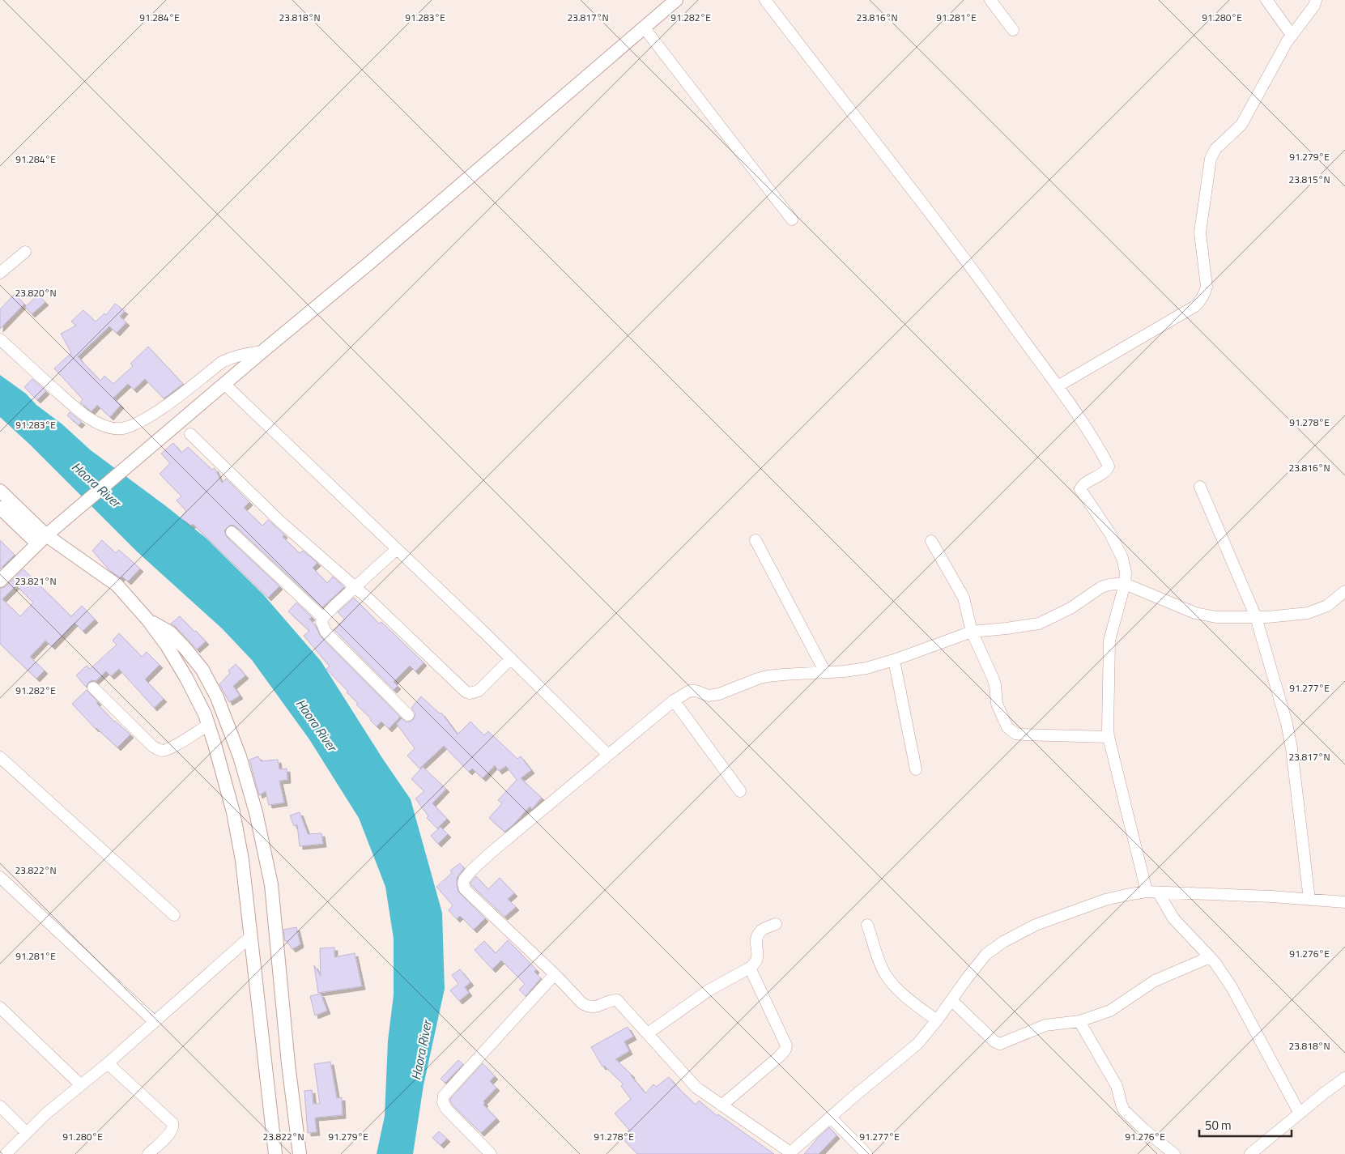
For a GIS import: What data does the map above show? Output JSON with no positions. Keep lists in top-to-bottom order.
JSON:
{
  "water": ["Haora River"],
  "scale_bar": "50 m",
  "coordinates": [
    "91.284°E",
    "23.818°N",
    "91.283°E",
    "23.817°N",
    "91.282°E",
    "23.816°N",
    "91.281°E",
    "91.280°E",
    "91.279°E",
    "23.815°N",
    "23.820°N",
    "91.278°E",
    "23.821°N",
    "91.277°E",
    "23.822°N",
    "91.276°E"
  ]
}
